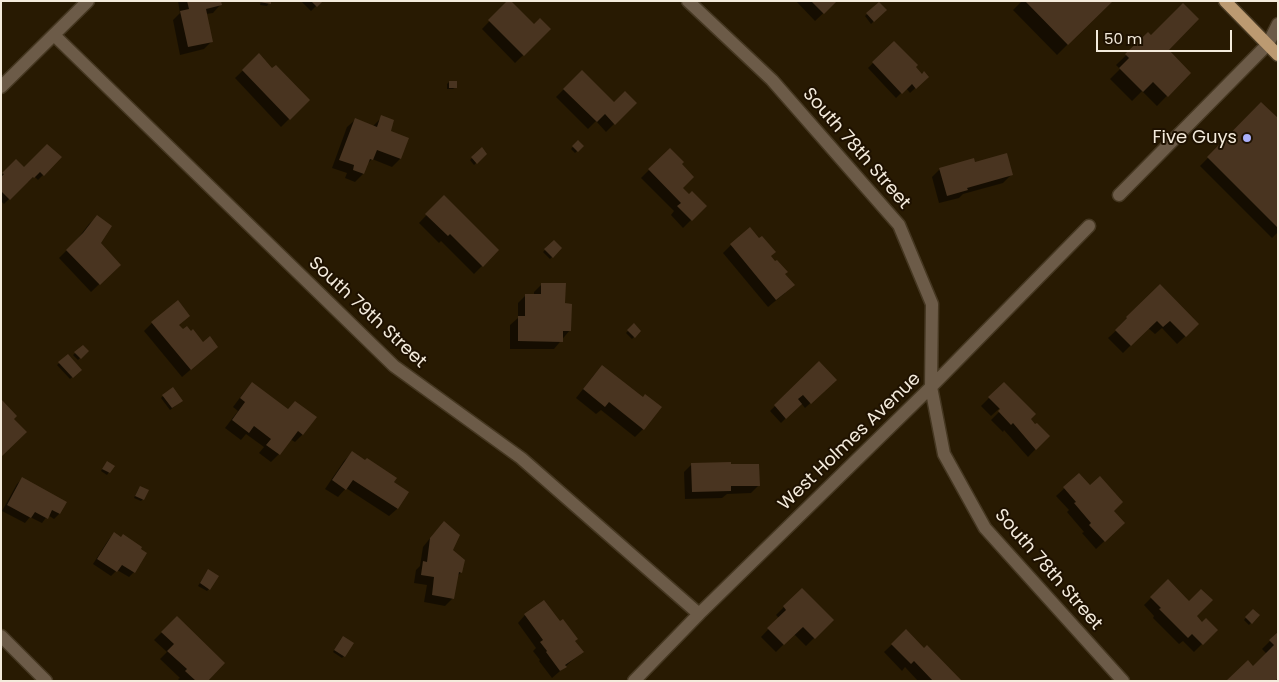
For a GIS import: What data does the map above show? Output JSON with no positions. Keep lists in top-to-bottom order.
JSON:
{
  "streets": {
    "street": ["South 78th Street", "South 79th Street", "West Holmes Avenue"]
  },
  "crossings": [
    ["South 78th Street", "West Holmes Avenue"],
    ["South 79th Street", "West Holmes Avenue"]
  ],
  "places": ["Five Guys"],
  "scale_bar": "50 m"
}
